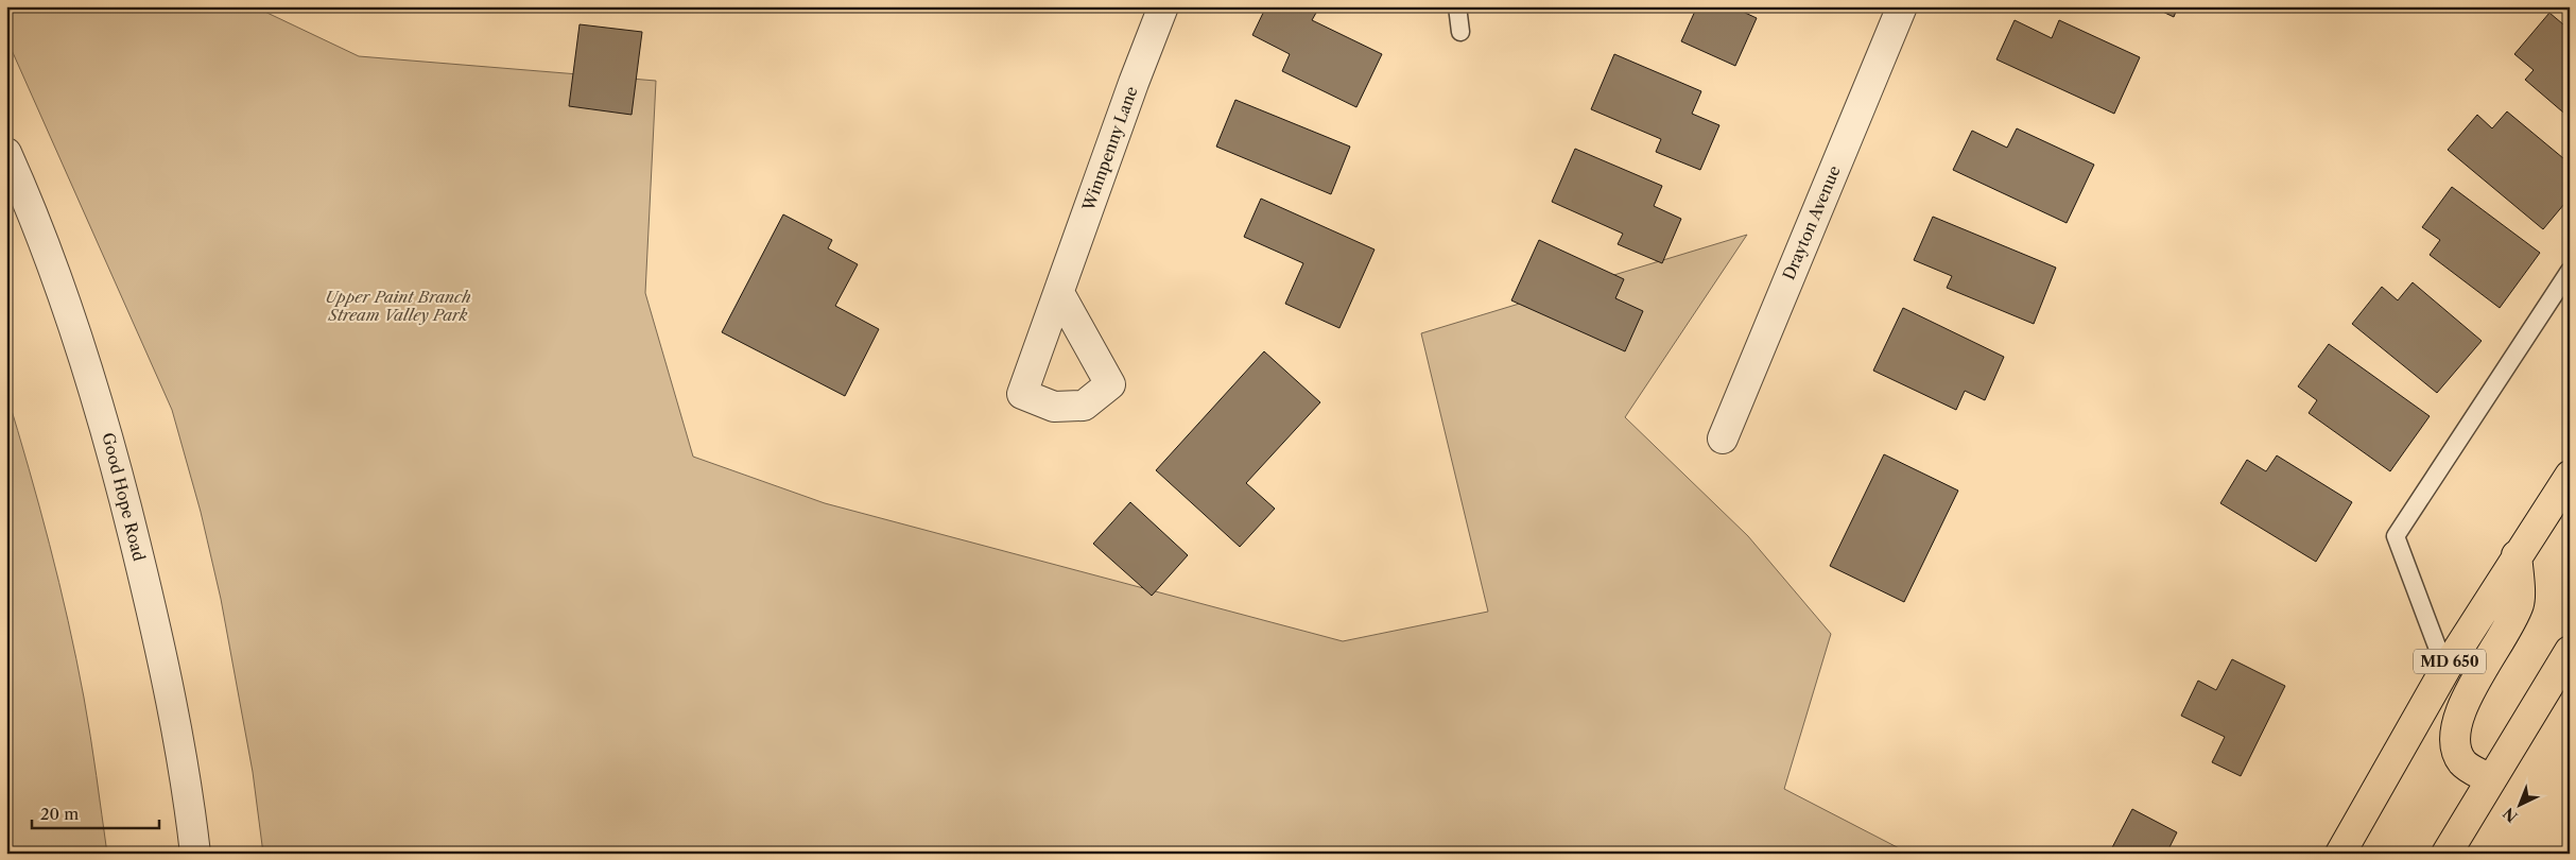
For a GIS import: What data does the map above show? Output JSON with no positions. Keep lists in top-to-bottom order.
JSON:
{
  "streets": {
    "main road": ["MD 650"],
    "street": ["Winnpenny Lane", "Drayton Avenue", "Good Hope Road"]
  },
  "parks": ["Upper Paint Branch Stream Valley Park"],
  "scale_bar": "20 m",
  "north": "bottom left"
}
